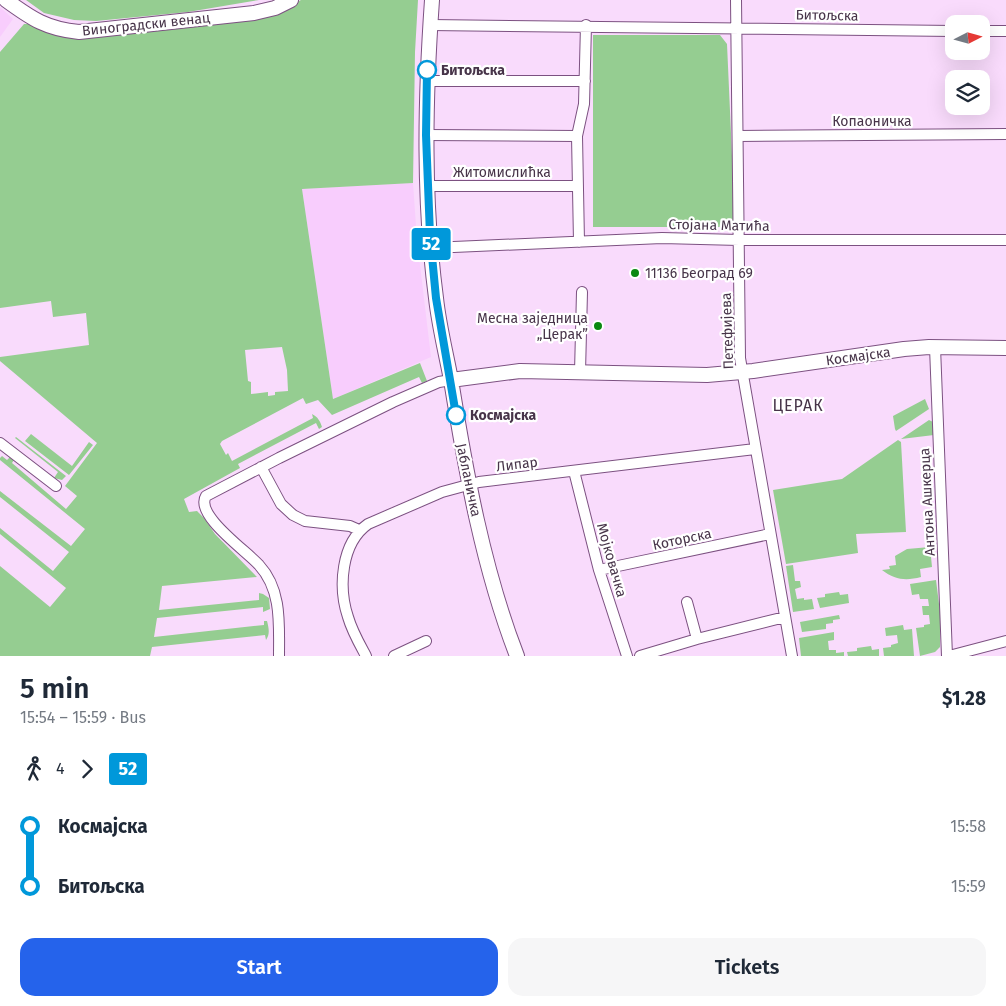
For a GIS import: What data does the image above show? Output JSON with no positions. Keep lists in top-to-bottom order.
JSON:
{
  "streets": {
    "street": [
      "Битољска",
      "Виноградски венац",
      "Копаоничка",
      "Житомислићка",
      "Стојана Матића",
      "Петефијева",
      "Космајска",
      "Липар",
      "Јабланичка",
      "Антона Ашкерца",
      "Которска",
      "Мојковачка"
    ]
  },
  "crossings": [
    ["Битољска", "Петефијева"],
    ["Битољска", "Јабланичка"],
    ["Копаоничка", "Петефијева"],
    ["Житомислићка", "Јабланичка"],
    ["Стојана Матића", "Петефијева"],
    ["Стојана Матића", "Јабланичка"],
    ["Петефијева", "Космајска"],
    ["Петефијева", "Липар"],
    ["Петефијева", "Которска"],
    ["Космајска", "Јабланичка"],
    ["Космајска", "Антона Ашкерца"],
    ["Липар", "Јабланичка"],
    ["Липар", "Мојковачка"],
    ["Которска", "Мојковачка"]
  ],
  "districts": ["ЦЕРАК"],
  "places": [
    "Битољска",
    "11136 Београд 69",
    "Месна заједница „Церак”",
    "Космајска"
  ],
  "lines": ["bus line 52"],
  "north": "right",
  "page": {
    "on_map": "52",
    "heading": ["5 min", "15:54 – 15:59 · Bus", "$1.28"],
    "legs": ["4", "52"],
    "list": [
      {
        "name": "Космајска",
        "value": "15:58"
      },
      {
        "name": "Битољска",
        "value": "15:59"
      }
    ],
    "buttons": ["Start", "Tickets"]
  }
}
